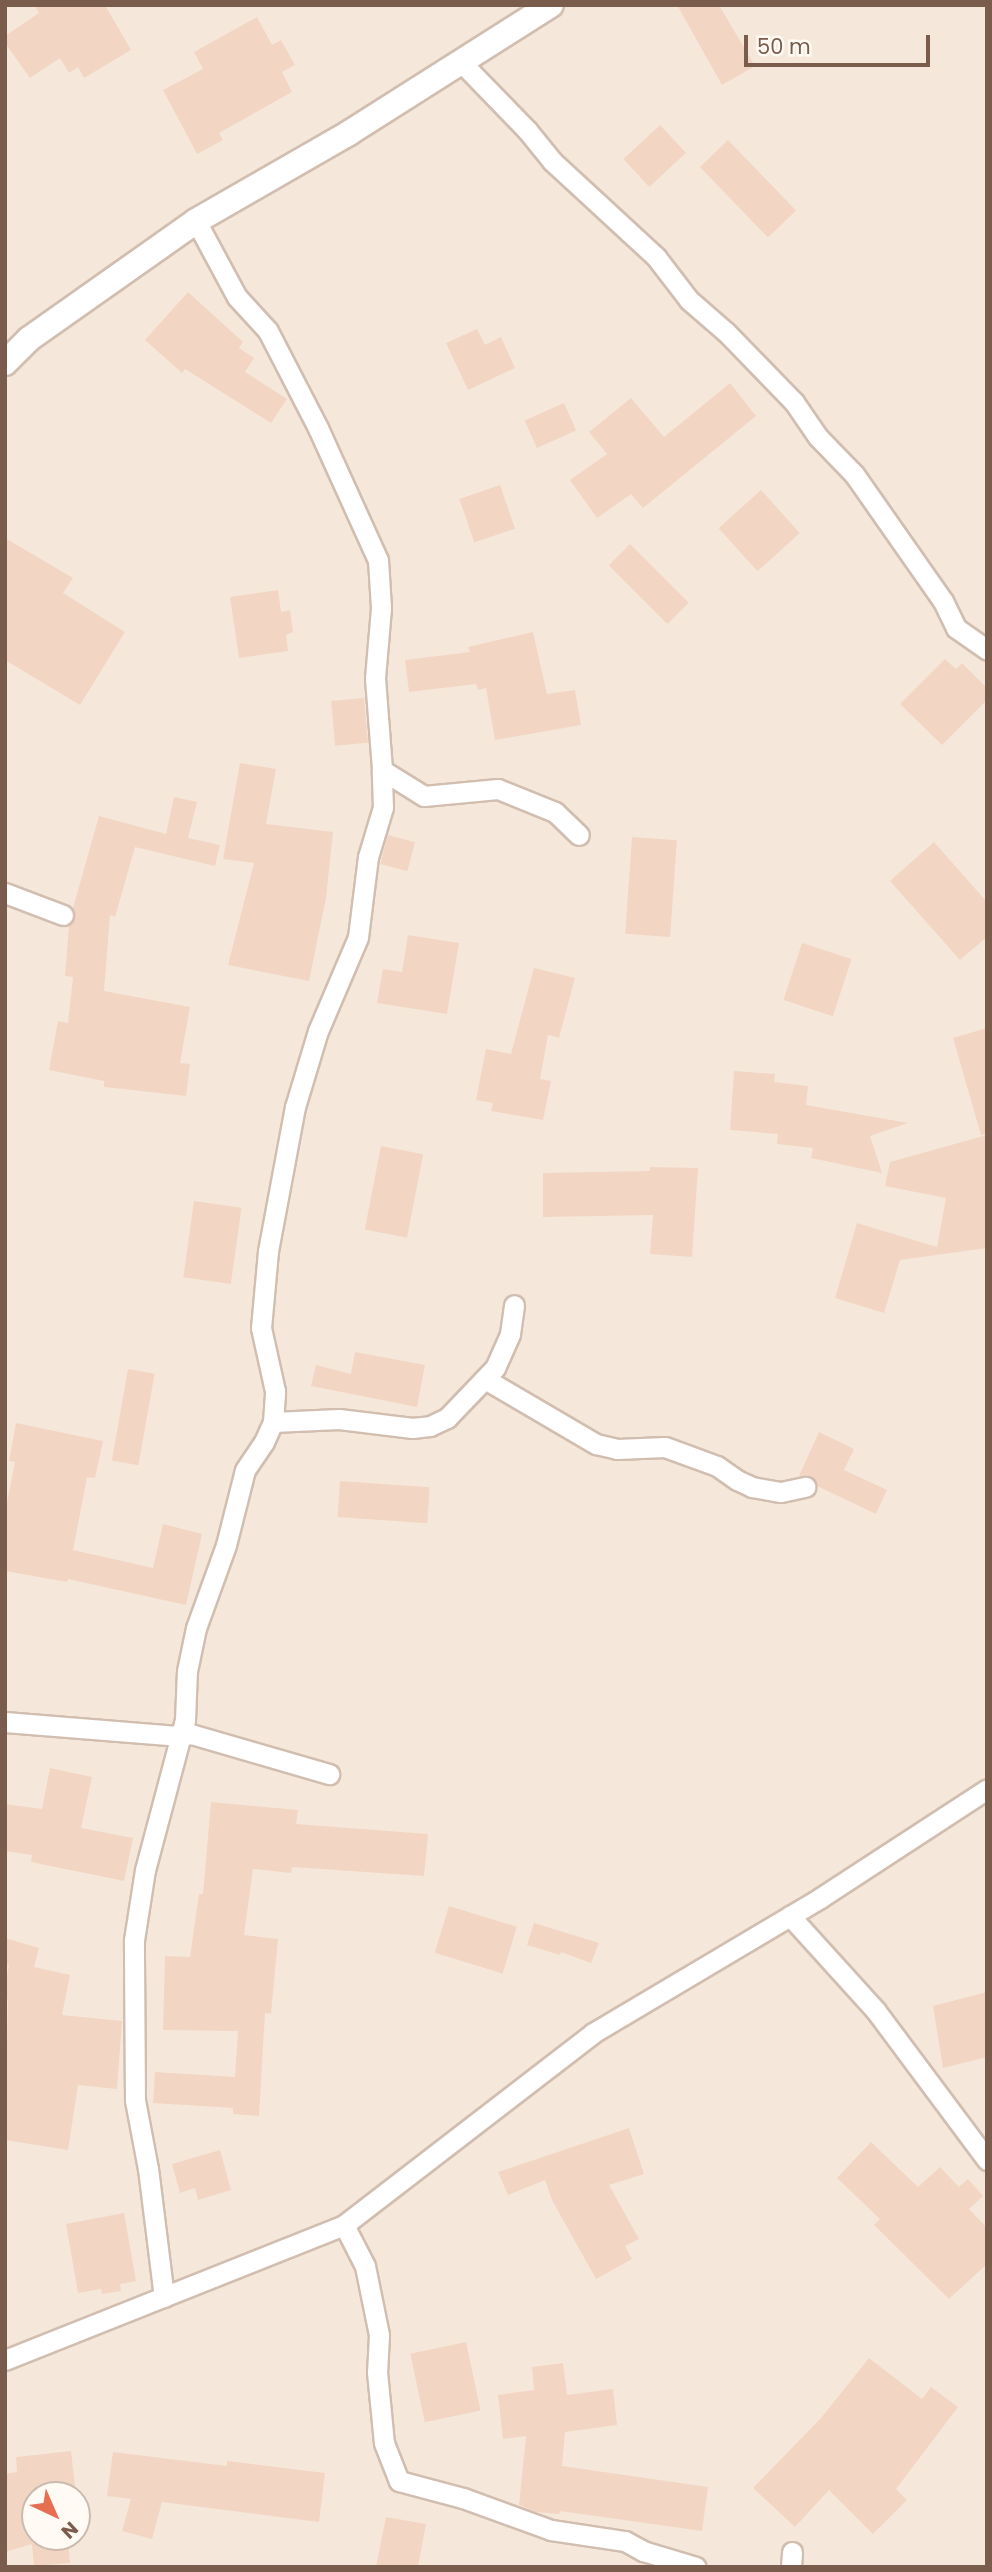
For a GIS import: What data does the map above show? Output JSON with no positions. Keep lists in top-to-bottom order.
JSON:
{
  "scale_bar": "50 m",
  "north": "bottom right"
}
